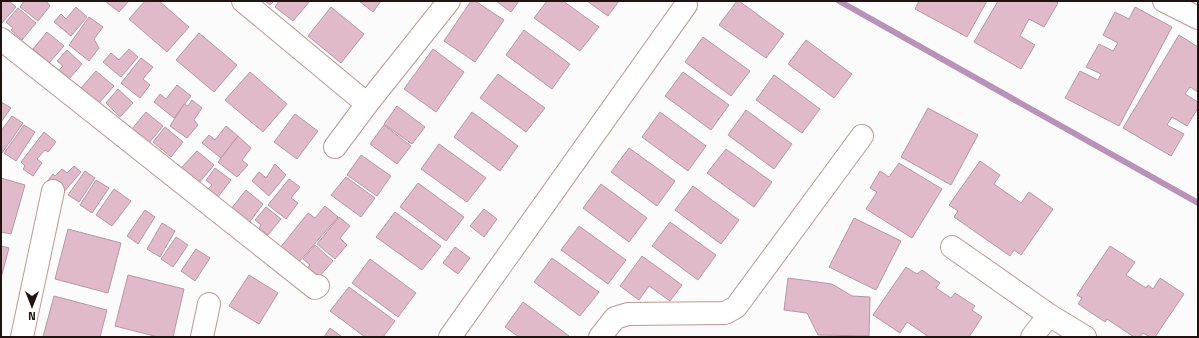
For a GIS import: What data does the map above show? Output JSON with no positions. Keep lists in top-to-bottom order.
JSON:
{
  "north": "bottom"
}
